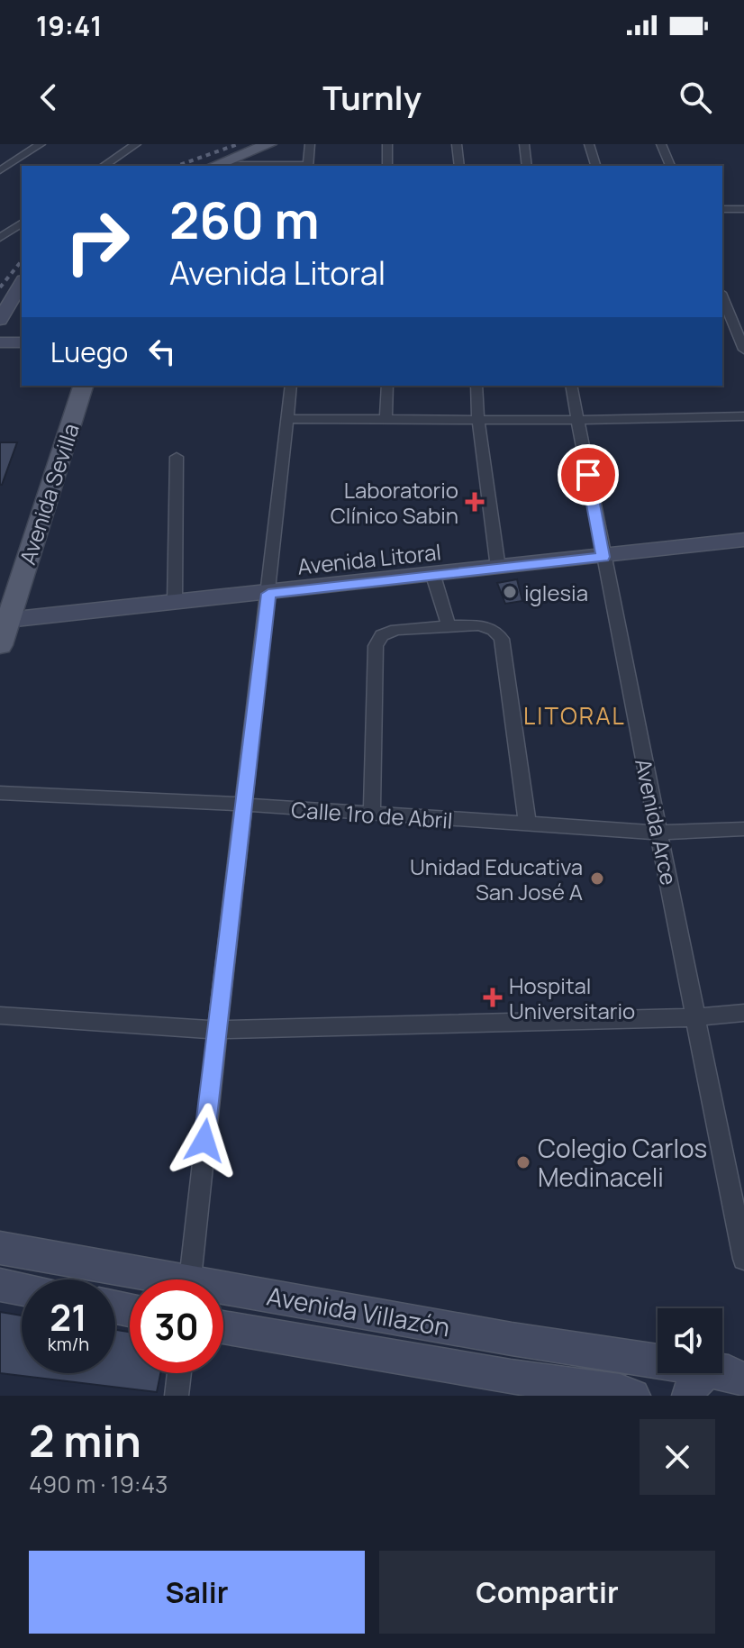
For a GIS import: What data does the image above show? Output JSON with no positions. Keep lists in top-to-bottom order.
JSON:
{
  "streets": {
    "main road": ["Avenida Sevilla", "Avenida Litoral", "Avenida Villazón"],
    "street": ["Calle 1ro de Abril", "Avenida Arce"]
  },
  "crossings": [
    ["Avenida Sevilla", "Avenida Litoral"],
    ["Avenida Litoral", "Avenida Arce"],
    ["Calle 1ro de Abril", "Avenida Arce"]
  ],
  "districts": ["LITORAL"],
  "places": {
    "health": ["Laboratorio Clínico Sabin", "Hospital Universitario"],
    "other": ["iglesia", "Unidad Educativa San José A", "Colegio Carlos Medinaceli"]
  },
  "page": {
    "status": "19:41",
    "header": "Turnly",
    "turn": ["260 m", "Avenida Litoral"],
    "then": "Luego",
    "speed": "21 km/h",
    "limit": "30",
    "heading": ["2 min", "490 m · 19:43"],
    "buttons": ["Salir", "Compartir"]
  }
}
